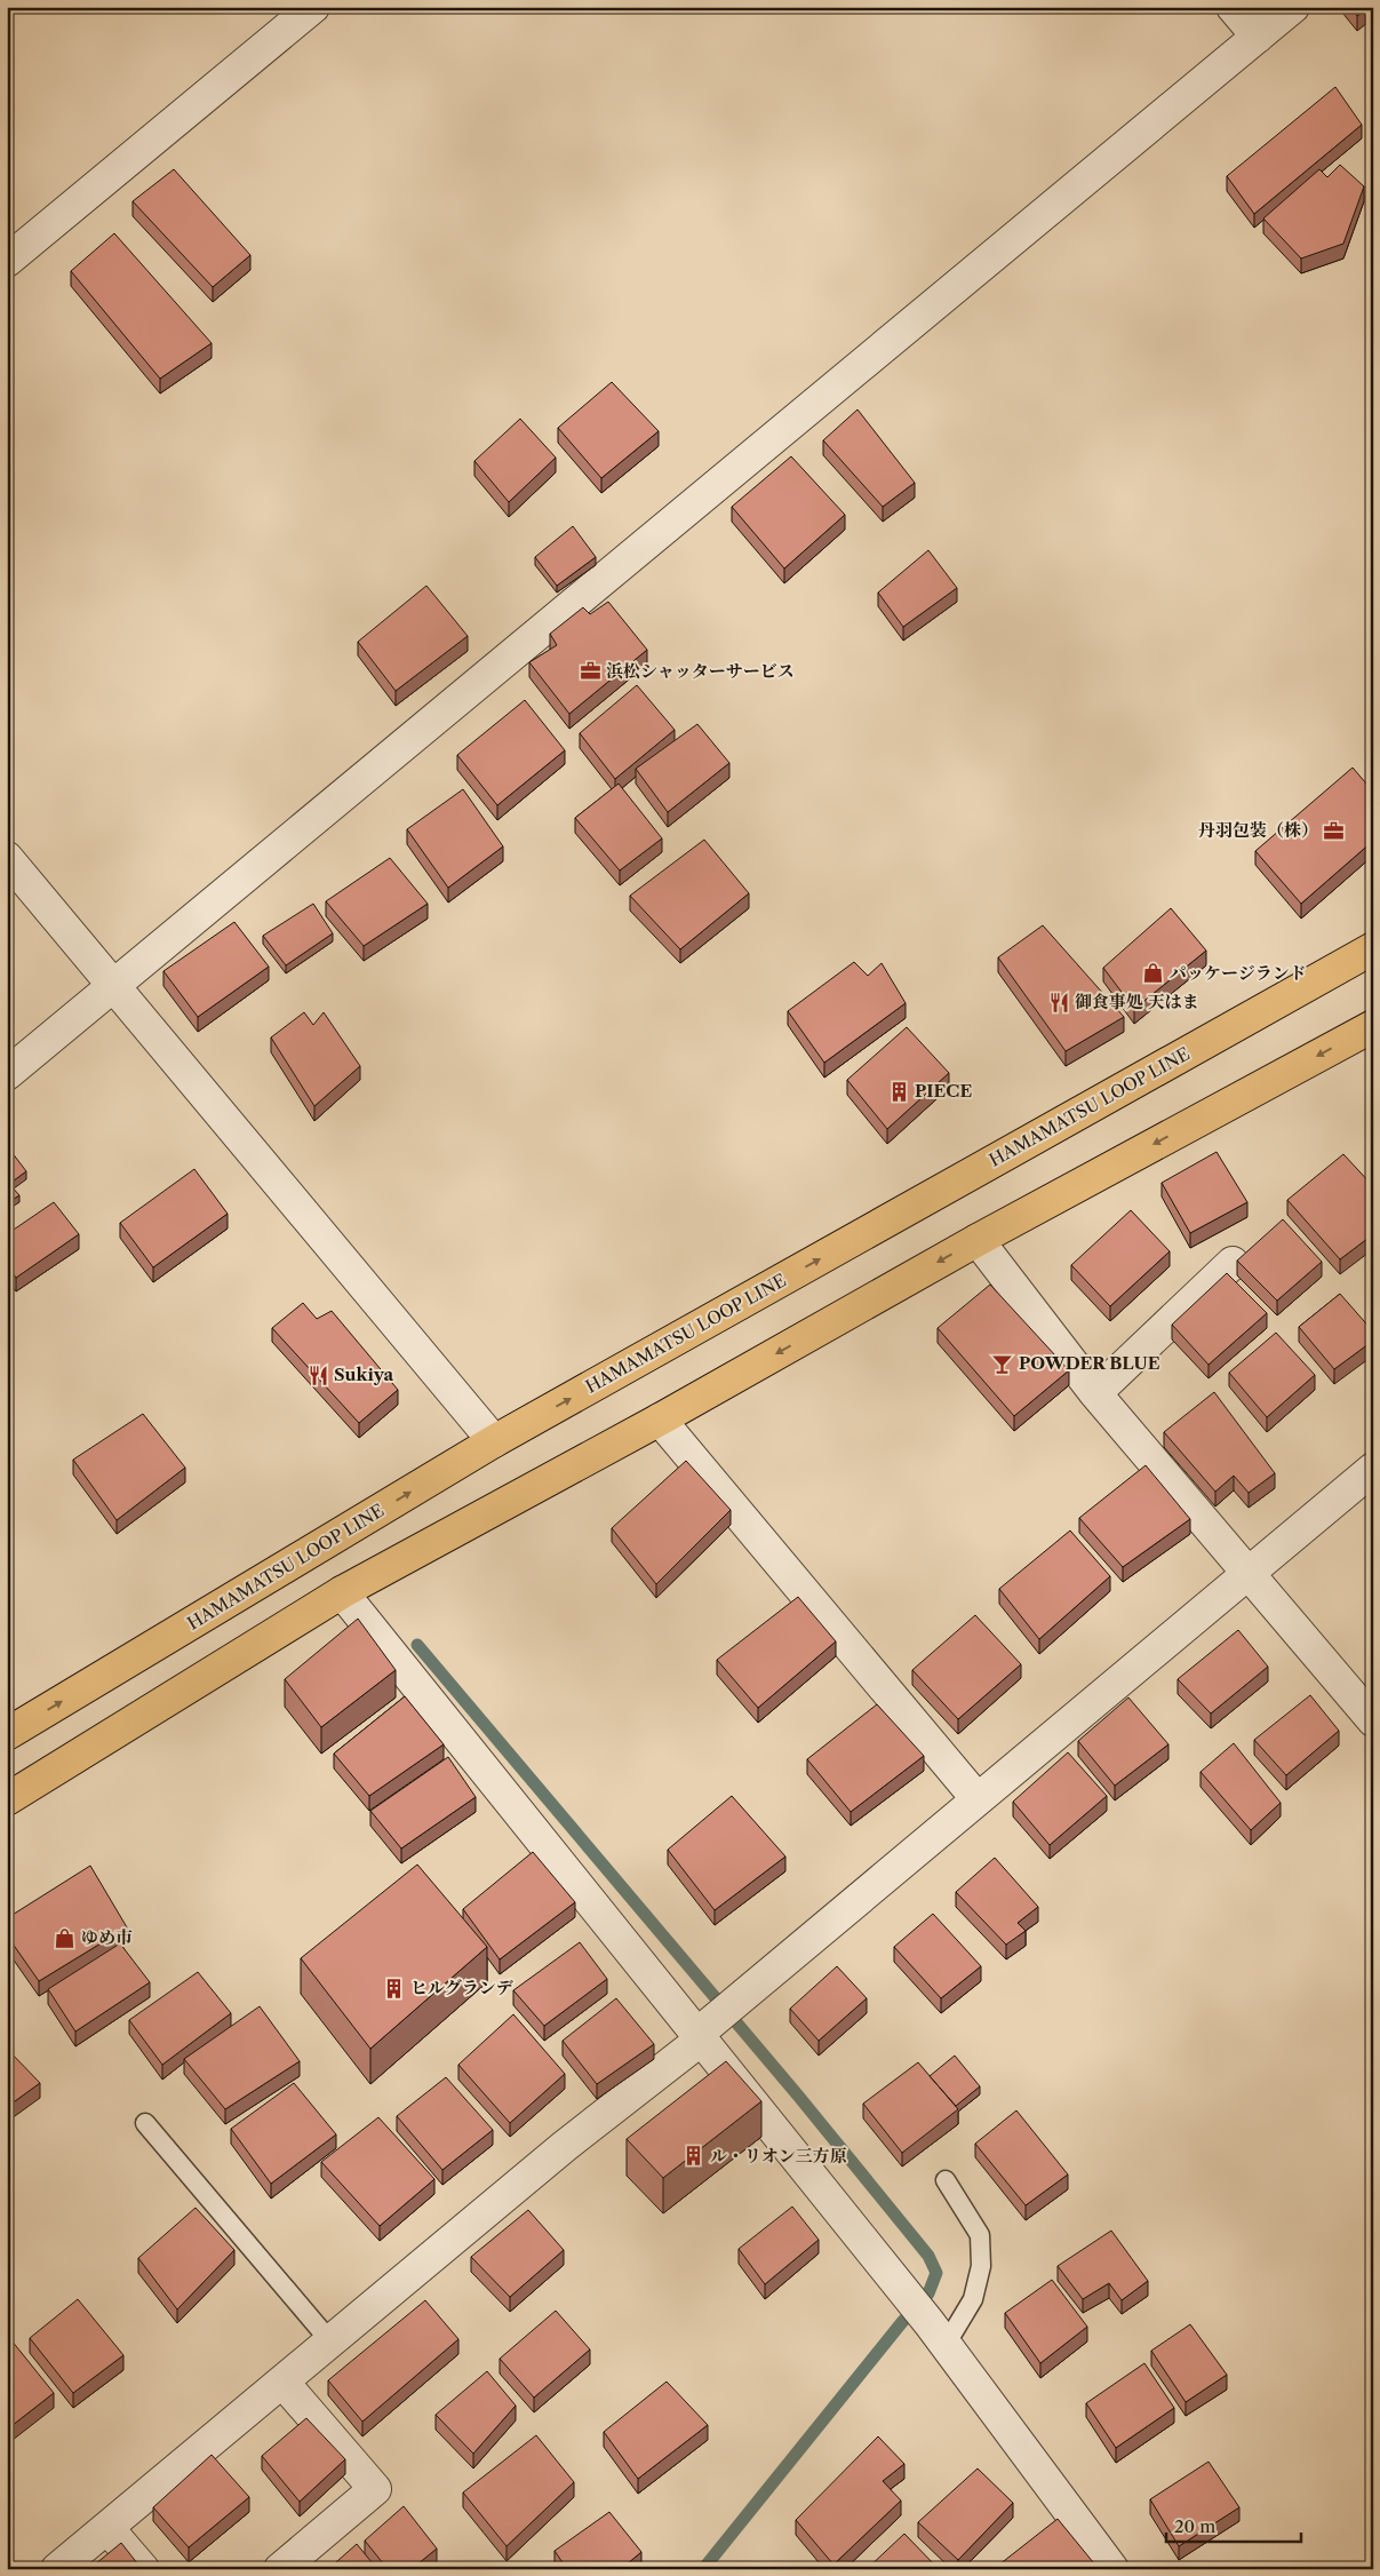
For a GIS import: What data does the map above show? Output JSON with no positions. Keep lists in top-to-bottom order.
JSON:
{
  "streets": {
    "highway": ["HAMAMATSU LOOP LINE"]
  },
  "places": {
    "office": ["浜松シャッターサービス", "丹羽包装（株）"],
    "shop": ["パッケージランド", "ゆめ市"],
    "restaurant": ["御食事処 天はま", "Sukiya"],
    "building": ["PIECE", "ヒルグランデ", "ル・リオン三方原"],
    "bar": ["POWDER BLUE"]
  },
  "scale_bar": "20 m"
}
